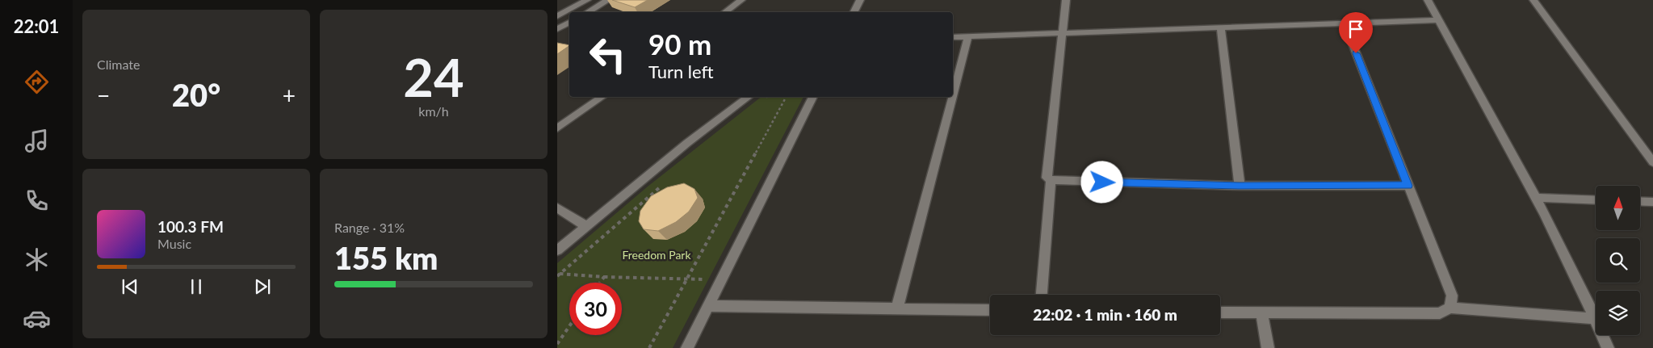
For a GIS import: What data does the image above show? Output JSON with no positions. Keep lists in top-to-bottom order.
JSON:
{
  "parks": ["Freedom Park"],
  "north": "top",
  "page": {
    "tabs": "22:01",
    "tile": [
      "Climate",
      ["24", "km/h"],
      ["Range · 31%", "155 km"]
    ],
    "turn": ["90 m", "Turn left"],
    "heat": ["−", "20°", "+"],
    "song": ["100.3 FM", "Music"],
    "limit": "30",
    "trip": "22:02 · 1 min · 160 m"
  }
}
